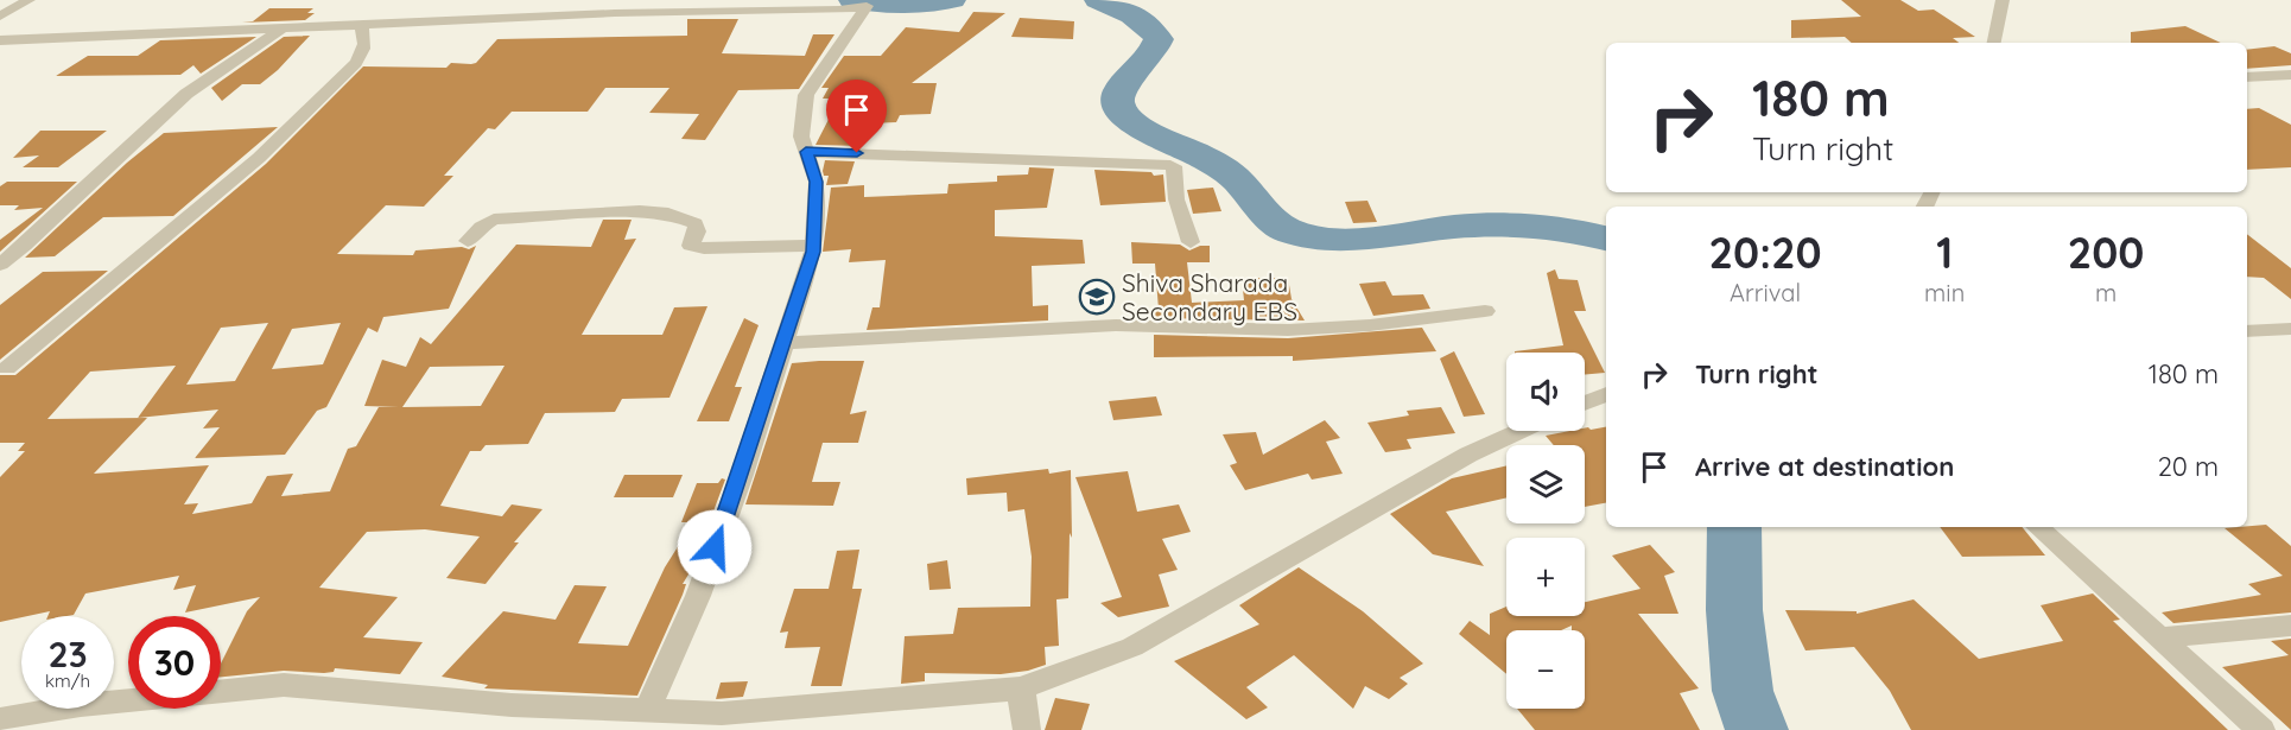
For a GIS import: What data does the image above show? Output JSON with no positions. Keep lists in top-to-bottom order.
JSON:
{
  "places": {
    "school or university": ["Shiva Sharada Secondary EBS"]
  },
  "page": {
    "turn": ["180 m", "Turn right"],
    "eta": [
      "20:20",
      "Arrival",
      "1",
      "min",
      "200",
      "m"
    ],
    "list": [
      {
        "name": "Turn right",
        "value": "180 m"
      },
      {
        "name": "Arrive at destination",
        "value": "20 m"
      }
    ],
    "map_buttons": ["+", "−"],
    "speed": "23 km/h",
    "limit": "30"
  }
}
